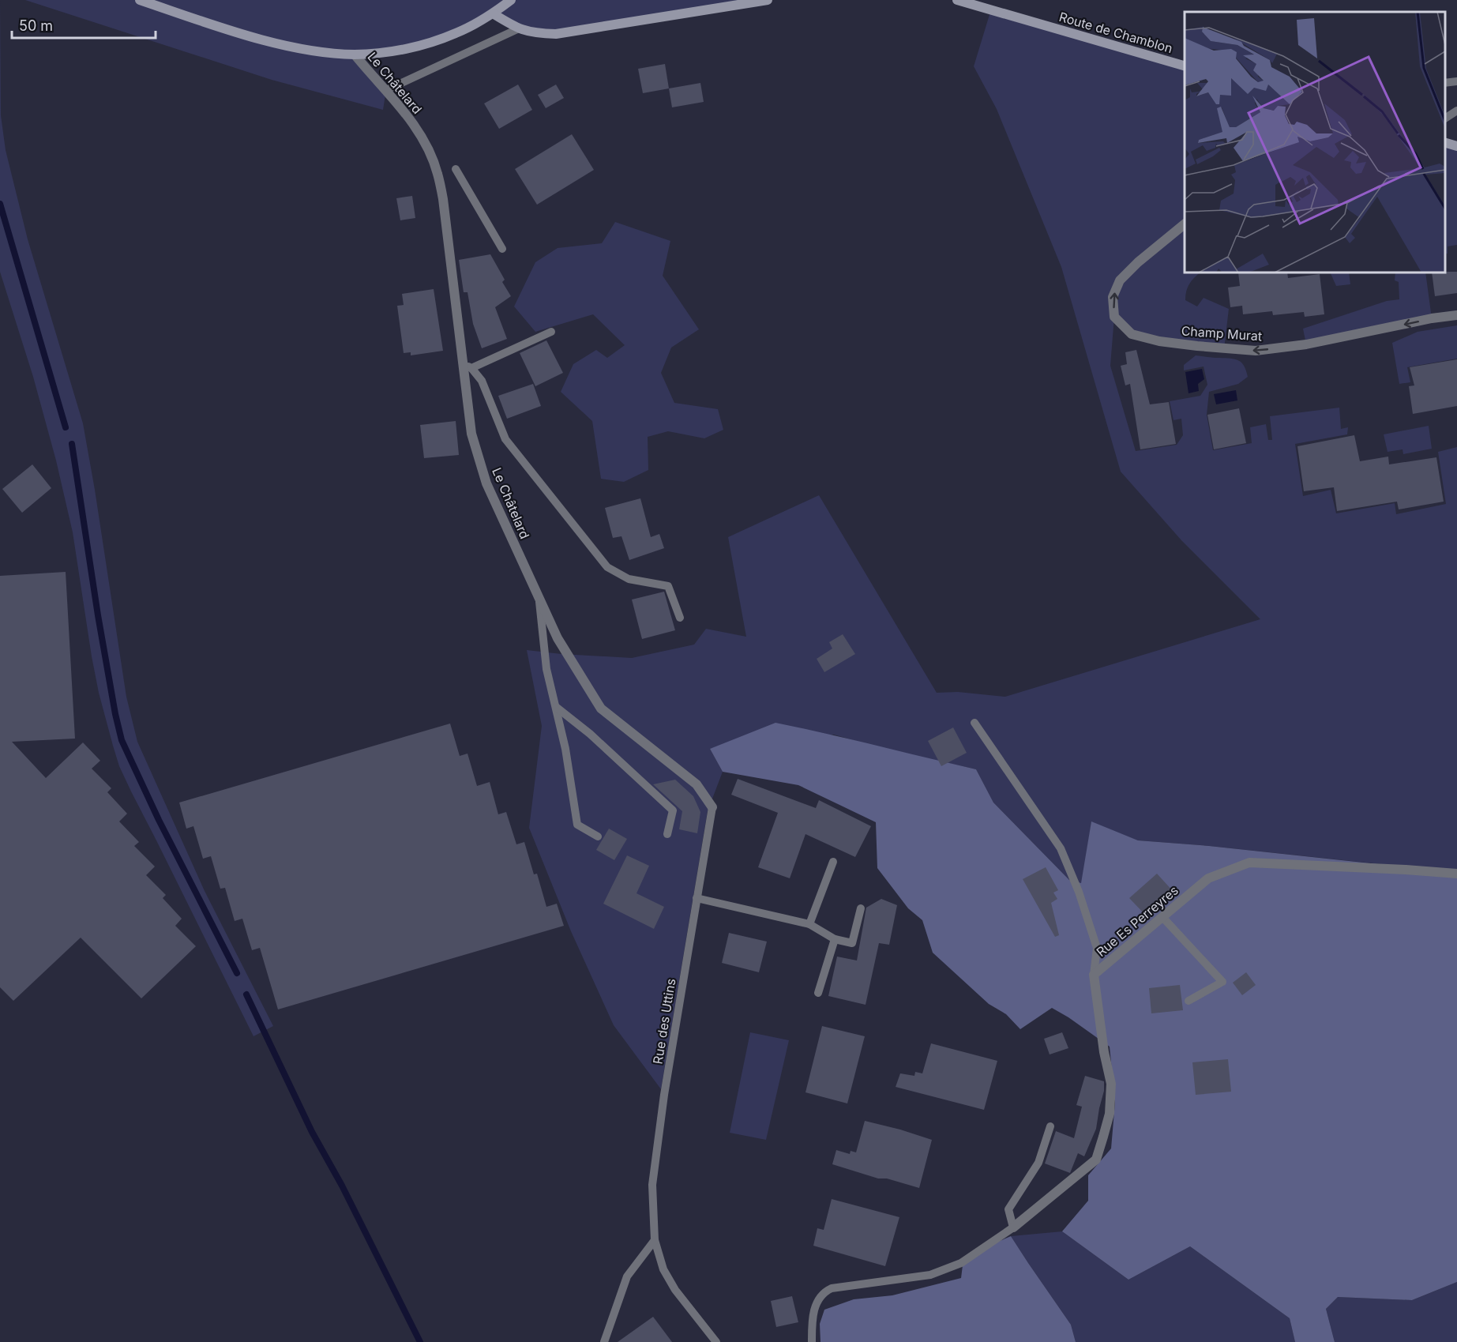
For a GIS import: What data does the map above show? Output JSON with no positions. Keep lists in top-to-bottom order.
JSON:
{
  "streets": {
    "street": [
      "Route de Chamblon",
      "Le Châtelard",
      "Champ Murat",
      "Rue Es Perreyres"
    ],
    "lane": ["Rue des Uttins"]
  },
  "crossings": [
    ["Le Châtelard", "Rue des Uttins"]
  ],
  "scale_bar": "50 m"
}
